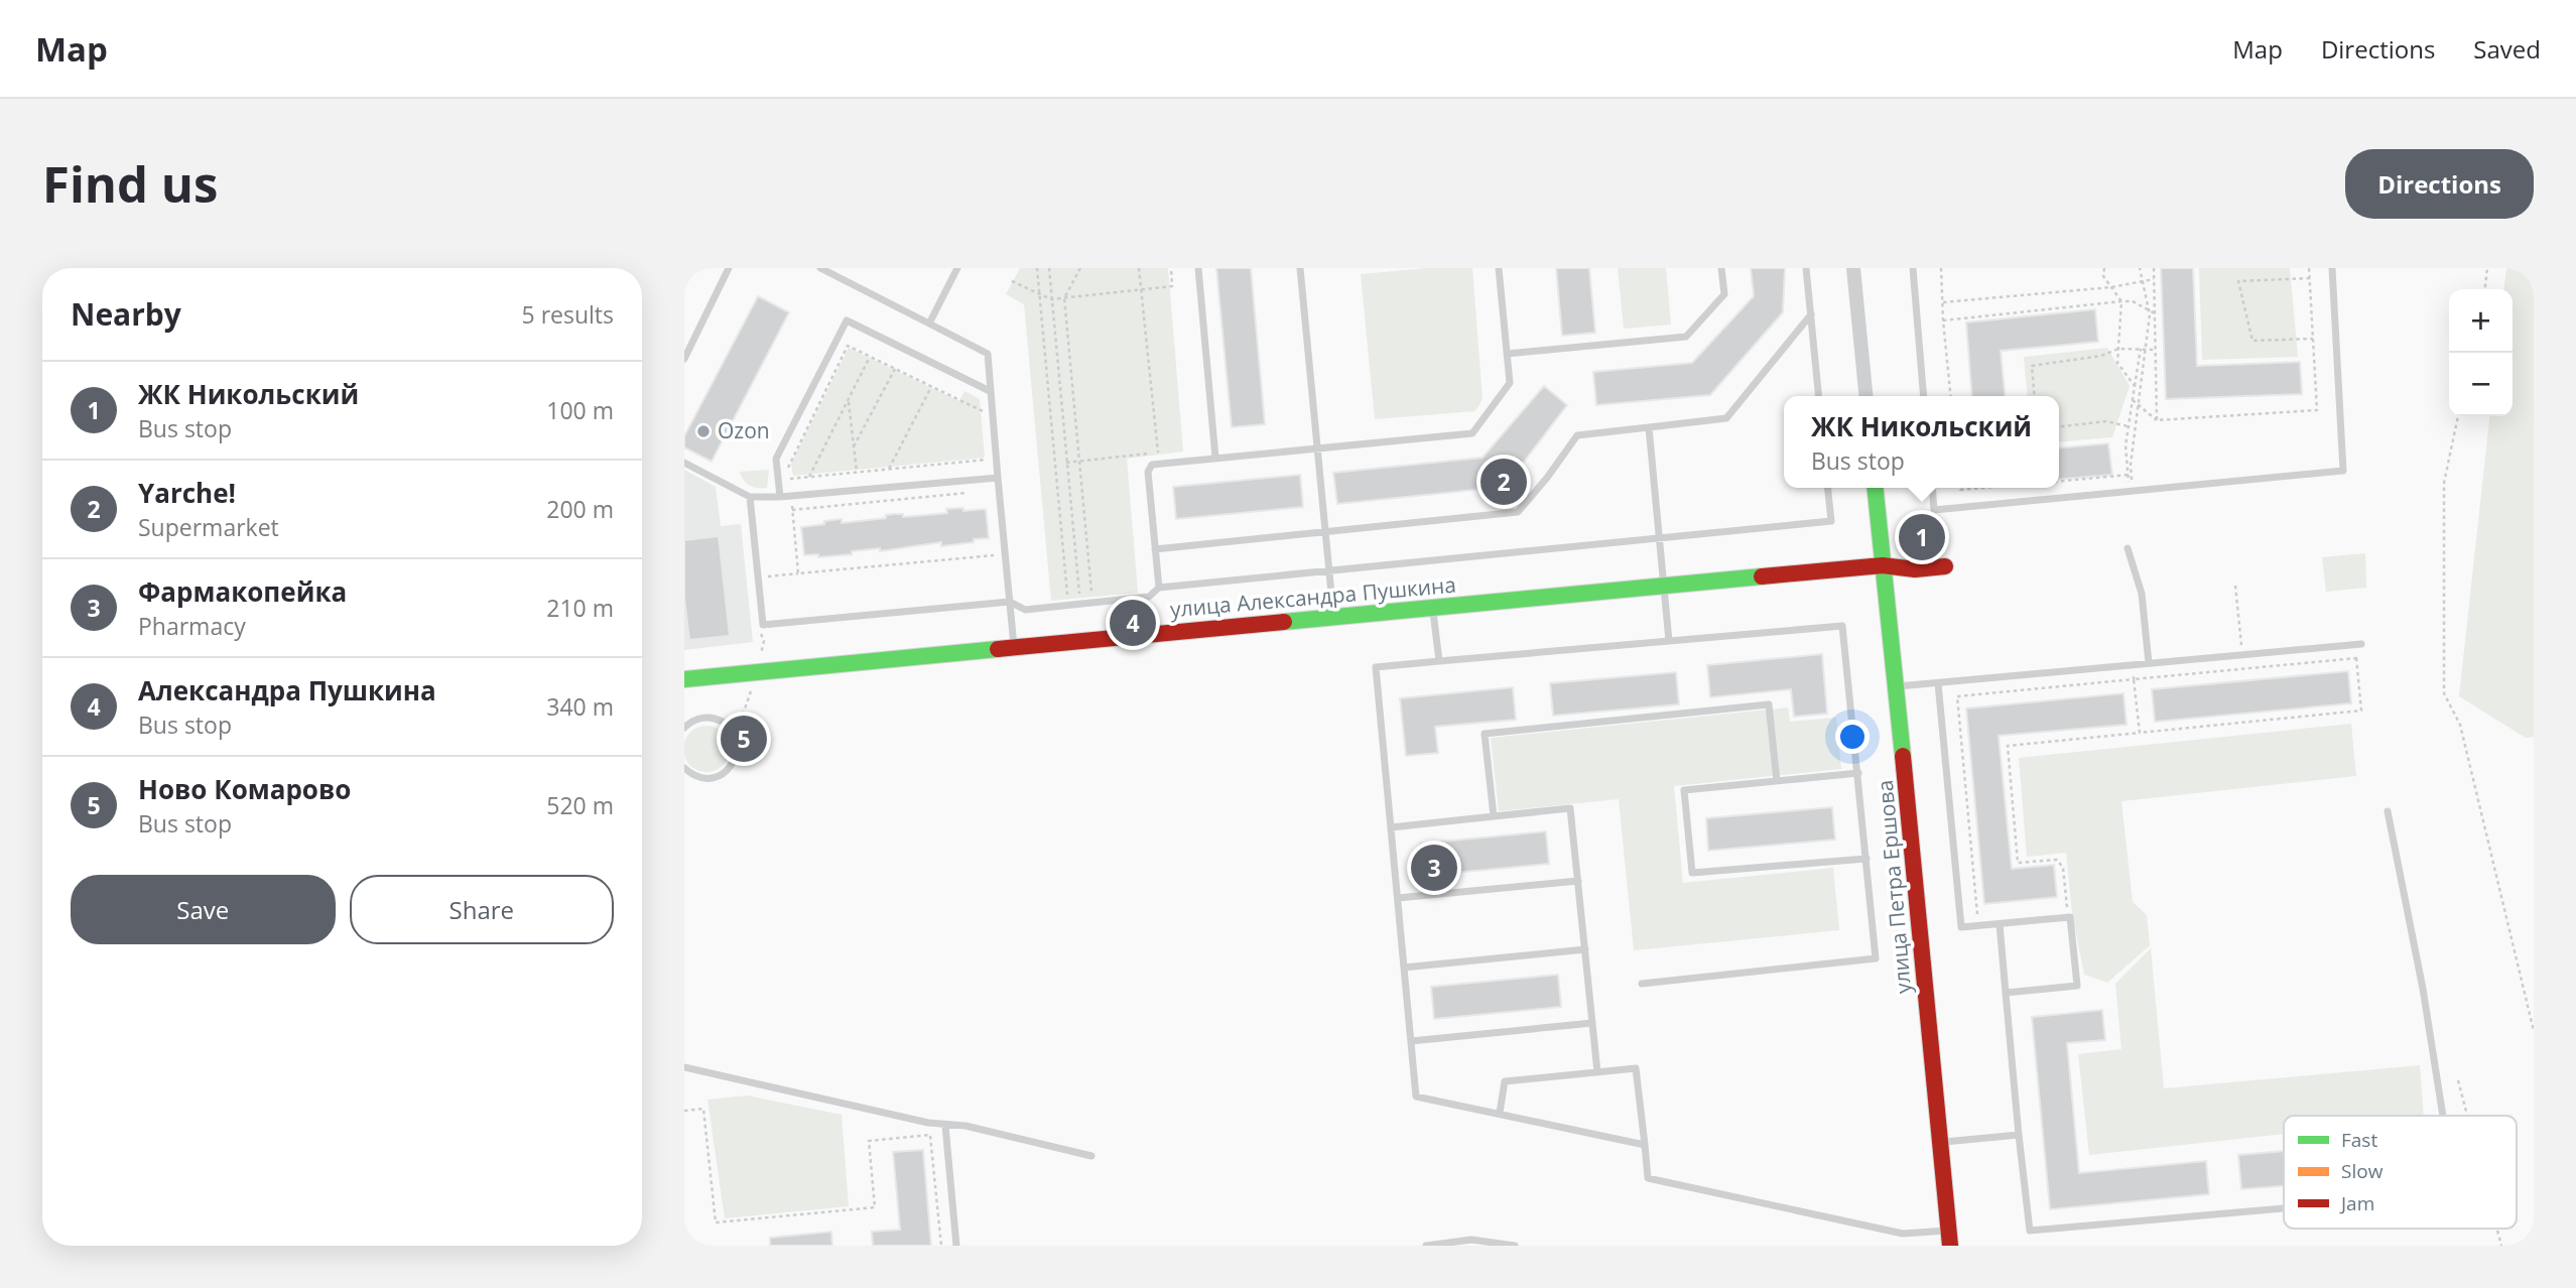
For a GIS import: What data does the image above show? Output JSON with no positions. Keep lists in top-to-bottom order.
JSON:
{
  "streets": {
    "street": ["улица Александра Пушкина", "улица Петра Ершова"]
  },
  "crossings": [
    ["улица Александра Пушкина", "улица Петра Ершова"]
  ],
  "places": ["Ozon"],
  "legend": ["Fast", "Slow", "Jam"],
  "page": {
    "header": "Map",
    "nav": ["Map", "Directions", "Saved"],
    "buttons": [
      "Directions",
      ["Save", "Share"]
    ],
    "title": "Find us",
    "heading": ["Nearby", "5 results"],
    "map_buttons": ["+", "−"],
    "list": [
      {
        "mark": "1",
        "name": "ЖК Никольский",
        "note": "Bus stop",
        "value": "100 m"
      },
      {
        "mark": "2",
        "name": "Yarche!",
        "note": "Supermarket",
        "value": "200 m"
      },
      {
        "mark": "3",
        "name": "Фармакопейка",
        "note": "Pharmacy",
        "value": "210 m"
      },
      {
        "mark": "4",
        "name": "Александра Пушкина",
        "note": "Bus stop",
        "value": "340 m"
      },
      {
        "mark": "5",
        "name": "Ново Комарово",
        "note": "Bus stop",
        "value": "520 m"
      }
    ],
    "popup": ["ЖК Никольский", "Bus stop"],
    "pins": [
      "2",
      "1",
      "4",
      "5",
      "3"
    ]
  }
}
